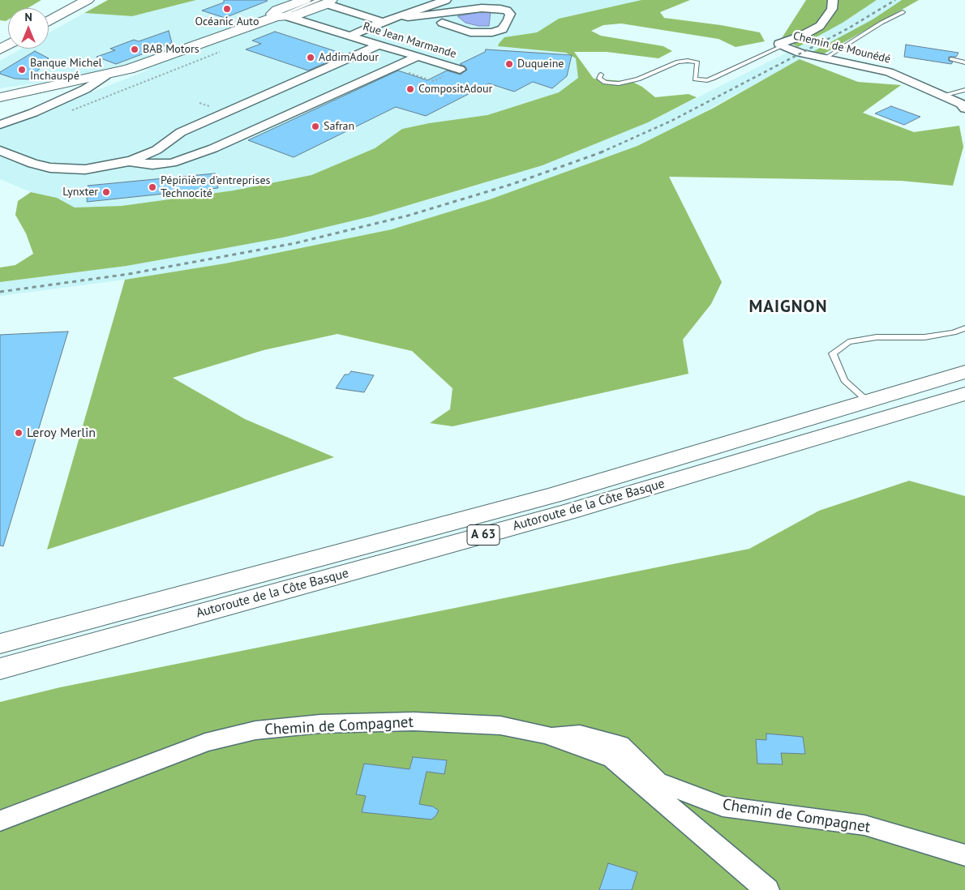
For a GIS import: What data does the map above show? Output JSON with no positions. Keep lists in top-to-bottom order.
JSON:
{
  "streets": {
    "main road": ["Autoroute de la Côte Basque", "A 63"],
    "street": ["Rue Jean Marmande", "Chemin de Mounédé", "Chemin de Compagnet"]
  },
  "districts": ["MAIGNON"],
  "places": [
    "Océanic Auto",
    "BAB Motors",
    "AddimAdour",
    "Duqueine",
    "Banque Michel Inchauspé",
    "CompositAdour",
    "Safran",
    "Pépinière d'entreprises Technocité",
    "Lynxter",
    "Leroy Merlin"
  ],
  "north": "top"
}
